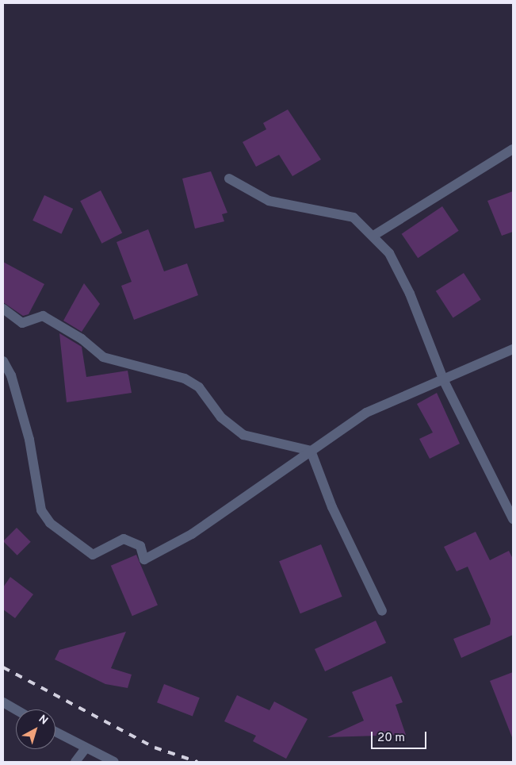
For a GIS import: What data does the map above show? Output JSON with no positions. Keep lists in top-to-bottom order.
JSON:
{
  "scale_bar": "20 m",
  "north": "top right"
}
